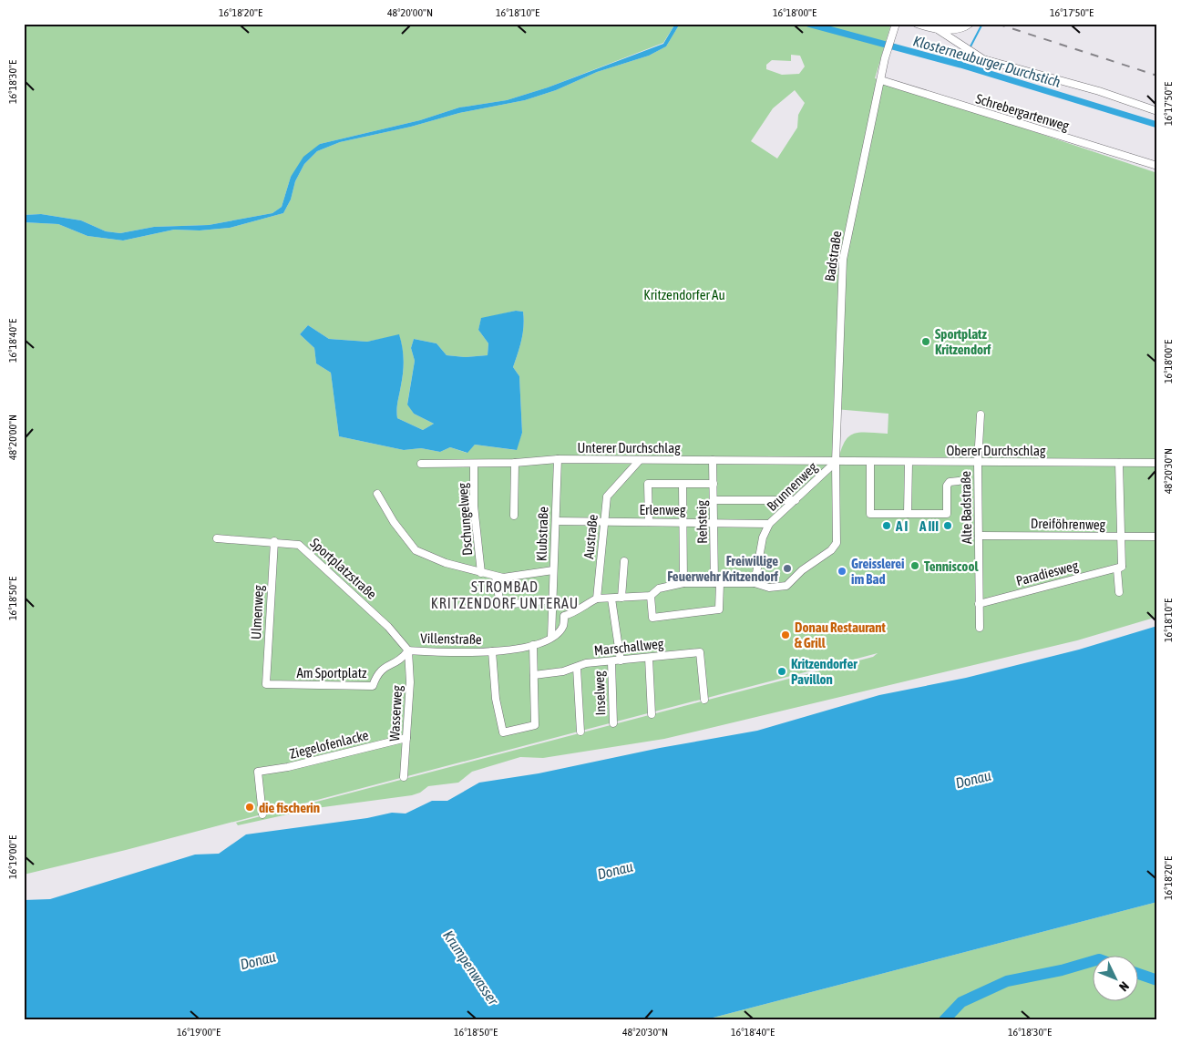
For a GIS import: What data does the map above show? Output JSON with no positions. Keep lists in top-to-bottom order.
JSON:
{
  "streets": {
    "street": [
      "Schrebergartenweg",
      "Badstraße",
      "Unterer Durchschlag",
      "Oberer Durchschlag",
      "Brunnenweg",
      "Alte Badstraße",
      "Erlenweg",
      "Dschungelweg",
      "Rehsteig",
      "Dreiföhrenweg",
      "Klubstraße",
      "Austraße",
      "Sportplatzstraße",
      "Paradiesweg",
      "Ulmenweg",
      "Villenstraße",
      "Marschallweg",
      "Am Sportplatz",
      "Inselweg",
      "Wasserweg",
      "Ziegelofenlacke"
    ]
  },
  "crossings": [
    ["Schrebergartenweg", "Badstraße"],
    ["Badstraße", "Unterer Durchschlag"],
    ["Badstraße", "Oberer Durchschlag"],
    ["Badstraße", "Brunnenweg"],
    ["Unterer Durchschlag", "Oberer Durchschlag"],
    ["Unterer Durchschlag", "Brunnenweg"],
    ["Unterer Durchschlag", "Dschungelweg"],
    ["Unterer Durchschlag", "Rehsteig"],
    ["Unterer Durchschlag", "Klubstraße"],
    ["Unterer Durchschlag", "Austraße"],
    ["Oberer Durchschlag", "Brunnenweg"],
    ["Oberer Durchschlag", "Alte Badstraße"],
    ["Brunnenweg", "Erlenweg"],
    ["Alte Badstraße", "Dreiföhrenweg"],
    ["Alte Badstraße", "Paradiesweg"],
    ["Erlenweg", "Rehsteig"],
    ["Erlenweg", "Klubstraße"],
    ["Erlenweg", "Austraße"],
    ["Sportplatzstraße", "Ulmenweg"],
    ["Sportplatzstraße", "Villenstraße"],
    ["Sportplatzstraße", "Am Sportplatz"],
    ["Sportplatzstraße", "Wasserweg"],
    ["Ulmenweg", "Am Sportplatz"],
    ["Villenstraße", "Am Sportplatz"],
    ["Villenstraße", "Wasserweg"],
    ["Marschallweg", "Inselweg"],
    ["Am Sportplatz", "Wasserweg"],
    ["Wasserweg", "Ziegelofenlacke"]
  ],
  "districts": ["STROMBAD KRITZENDORF UNTERAU"],
  "water": ["Klosterneuburger Durchstich", "Donau", "Krumpenwasser"],
  "parks": ["Kritzendorfer Au"],
  "places": [
    "Sportplatz Kritzendorf",
    "A I",
    "A III",
    "Tenniscool",
    "Freiwillige Feuerwehr Kritzendorf",
    "Greisslerei im Bad",
    "Donau Restaurant & Grill",
    "Kritzendorfer Pavillon",
    "die fischerin"
  ],
  "north": "bottom right",
  "coordinates": [
    "16°18'20\"E",
    "48°20'00\"N",
    "16°18'10\"E",
    "16°18'00\"E",
    "16°17'50\"E",
    "16°18'30\"E",
    "16°18'40\"E",
    "48°20'30\"N",
    "16°18'50\"E",
    "16°19'00\"E"
  ]
}
